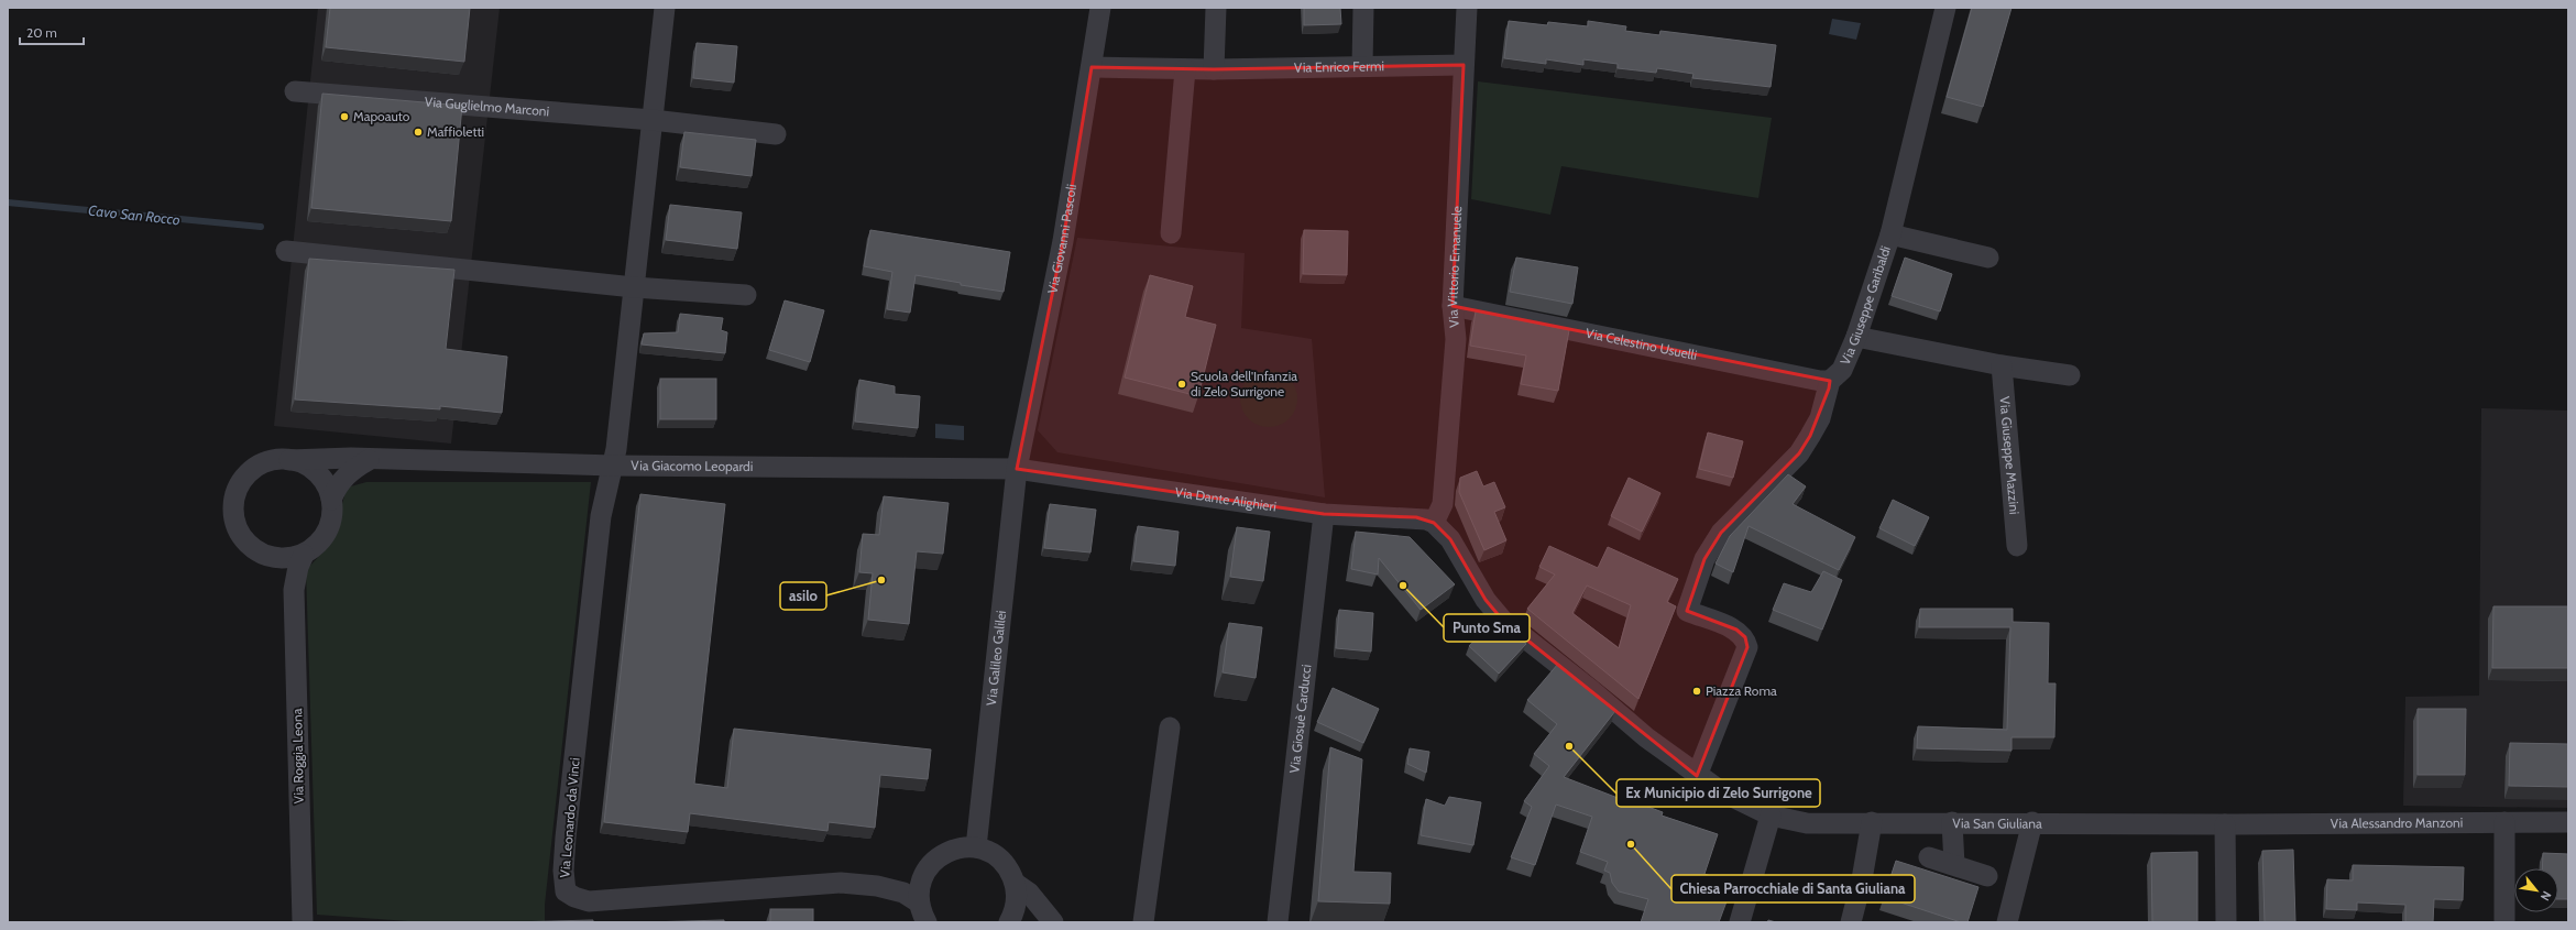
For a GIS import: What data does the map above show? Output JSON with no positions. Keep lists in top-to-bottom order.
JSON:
{
  "streets": {
    "street": [
      "Via Enrico Fermi",
      "Via Guglielmo Marconi",
      "Via Giovanni Pascoli",
      "Via Vittorio Emanuele",
      "Via Giuseppe Garibaldi",
      "Via Celestino Usuelli",
      "Via Giuseppe Mazzini",
      "Via Giacomo Leopardi",
      "Via Dante Alighieri",
      "Via Galileo Galilei",
      "Via Giosuè Carducci",
      "Via Roggia Leona",
      "Via Leonardo da Vinci",
      "Via San Giuliana",
      "Via Alessandro Manzoni"
    ]
  },
  "crossings": [
    ["Via Enrico Fermi", "Via Giovanni Pascoli"],
    ["Via Enrico Fermi", "Via Vittorio Emanuele"],
    ["Via Giovanni Pascoli", "Via Giacomo Leopardi"],
    ["Via Giovanni Pascoli", "Via Dante Alighieri"],
    ["Via Giovanni Pascoli", "Via Galileo Galilei"],
    ["Via Vittorio Emanuele", "Via Celestino Usuelli"],
    ["Via Vittorio Emanuele", "Via Dante Alighieri"],
    ["Via Giuseppe Garibaldi", "Via Celestino Usuelli"],
    ["Via Giacomo Leopardi", "Via Dante Alighieri"],
    ["Via Giacomo Leopardi", "Via Galileo Galilei"],
    ["Via Giacomo Leopardi", "Via Roggia Leona"],
    ["Via Giacomo Leopardi", "Via Leonardo da Vinci"],
    ["Via Dante Alighieri", "Via Galileo Galilei"],
    ["Via Dante Alighieri", "Via Giosuè Carducci"],
    ["Via San Giuliana", "Via Alessandro Manzoni"]
  ],
  "water": ["Cavo San Rocco"],
  "places": [
    "Mapoauto",
    "Maffioletti",
    "Scuola dell'Infanzia di Zelo Surrigone",
    "asilo",
    "Punto Sma",
    "Piazza Roma",
    "Ex Municipio di Zelo Surrigone",
    "Chiesa Parrocchiale di Santa Giuliana"
  ],
  "scale_bar": "20 m",
  "north": "bottom right"
}
